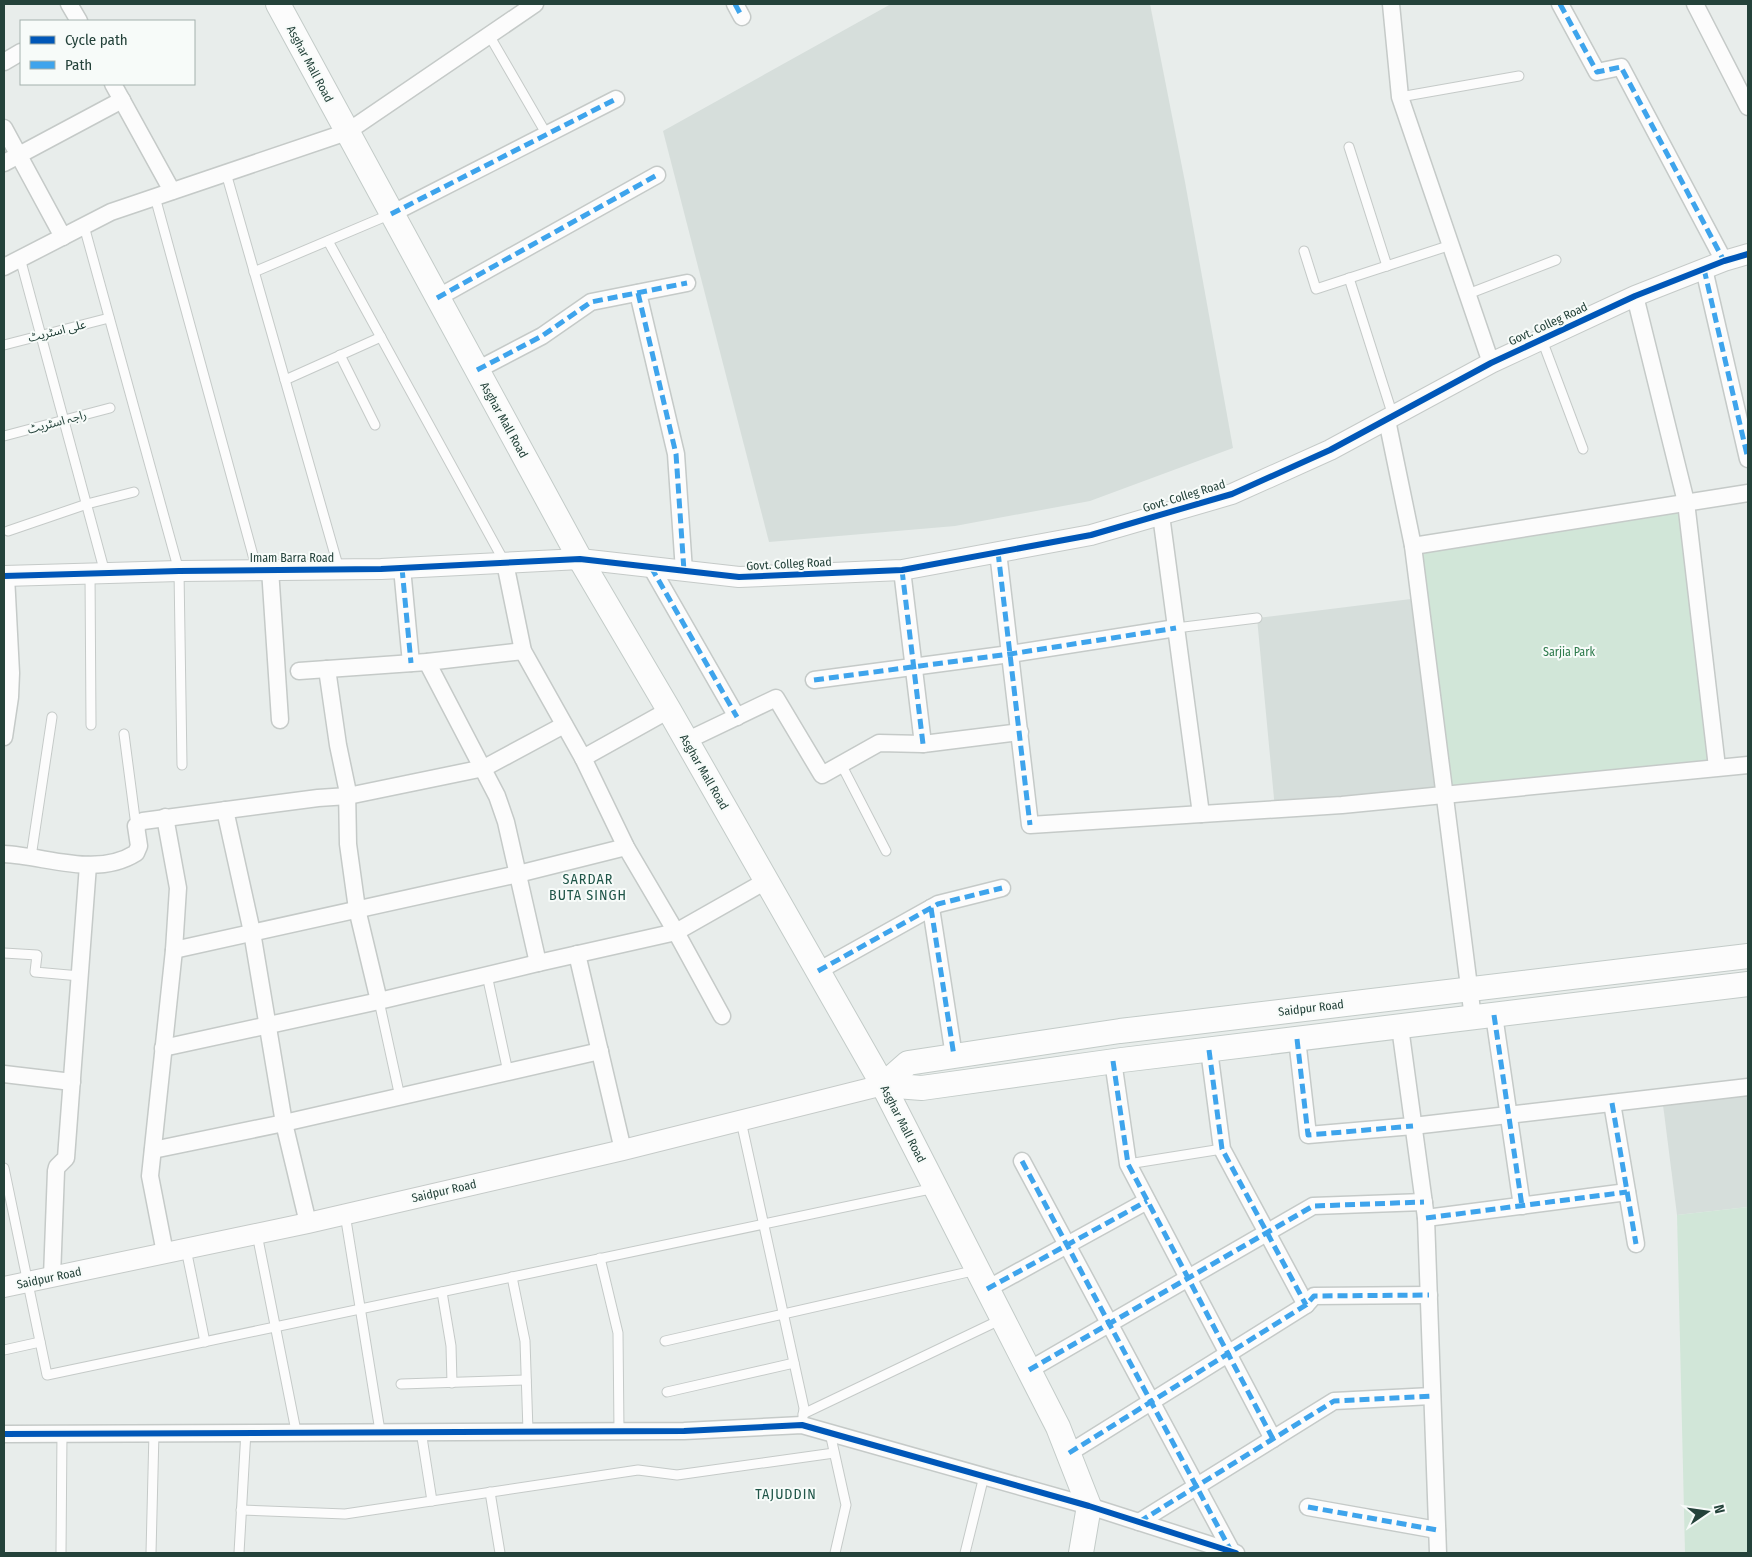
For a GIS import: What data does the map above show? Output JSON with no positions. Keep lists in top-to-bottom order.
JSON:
{
  "streets": {
    "main road": ["Asghar Mall Road", "Saidpur Road"],
    "street": ["Govt. Colleg Road", "Imam Barra Road"],
    "lane": ["علی اسٹریٹ", "راجہ اسٹریٹ"]
  },
  "crossings": [
    ["Asghar Mall Road", "Govt. Colleg Road"],
    ["Asghar Mall Road", "Imam Barra Road"],
    ["Asghar Mall Road", "Saidpur Road"],
    ["Govt. Colleg Road", "Imam Barra Road"]
  ],
  "districts": ["SARDAR BUTA SINGH", "TAJUDDIN"],
  "parks": ["Sarjia Park"],
  "legend": ["Cycle path", "Path"],
  "north": "right"
}
